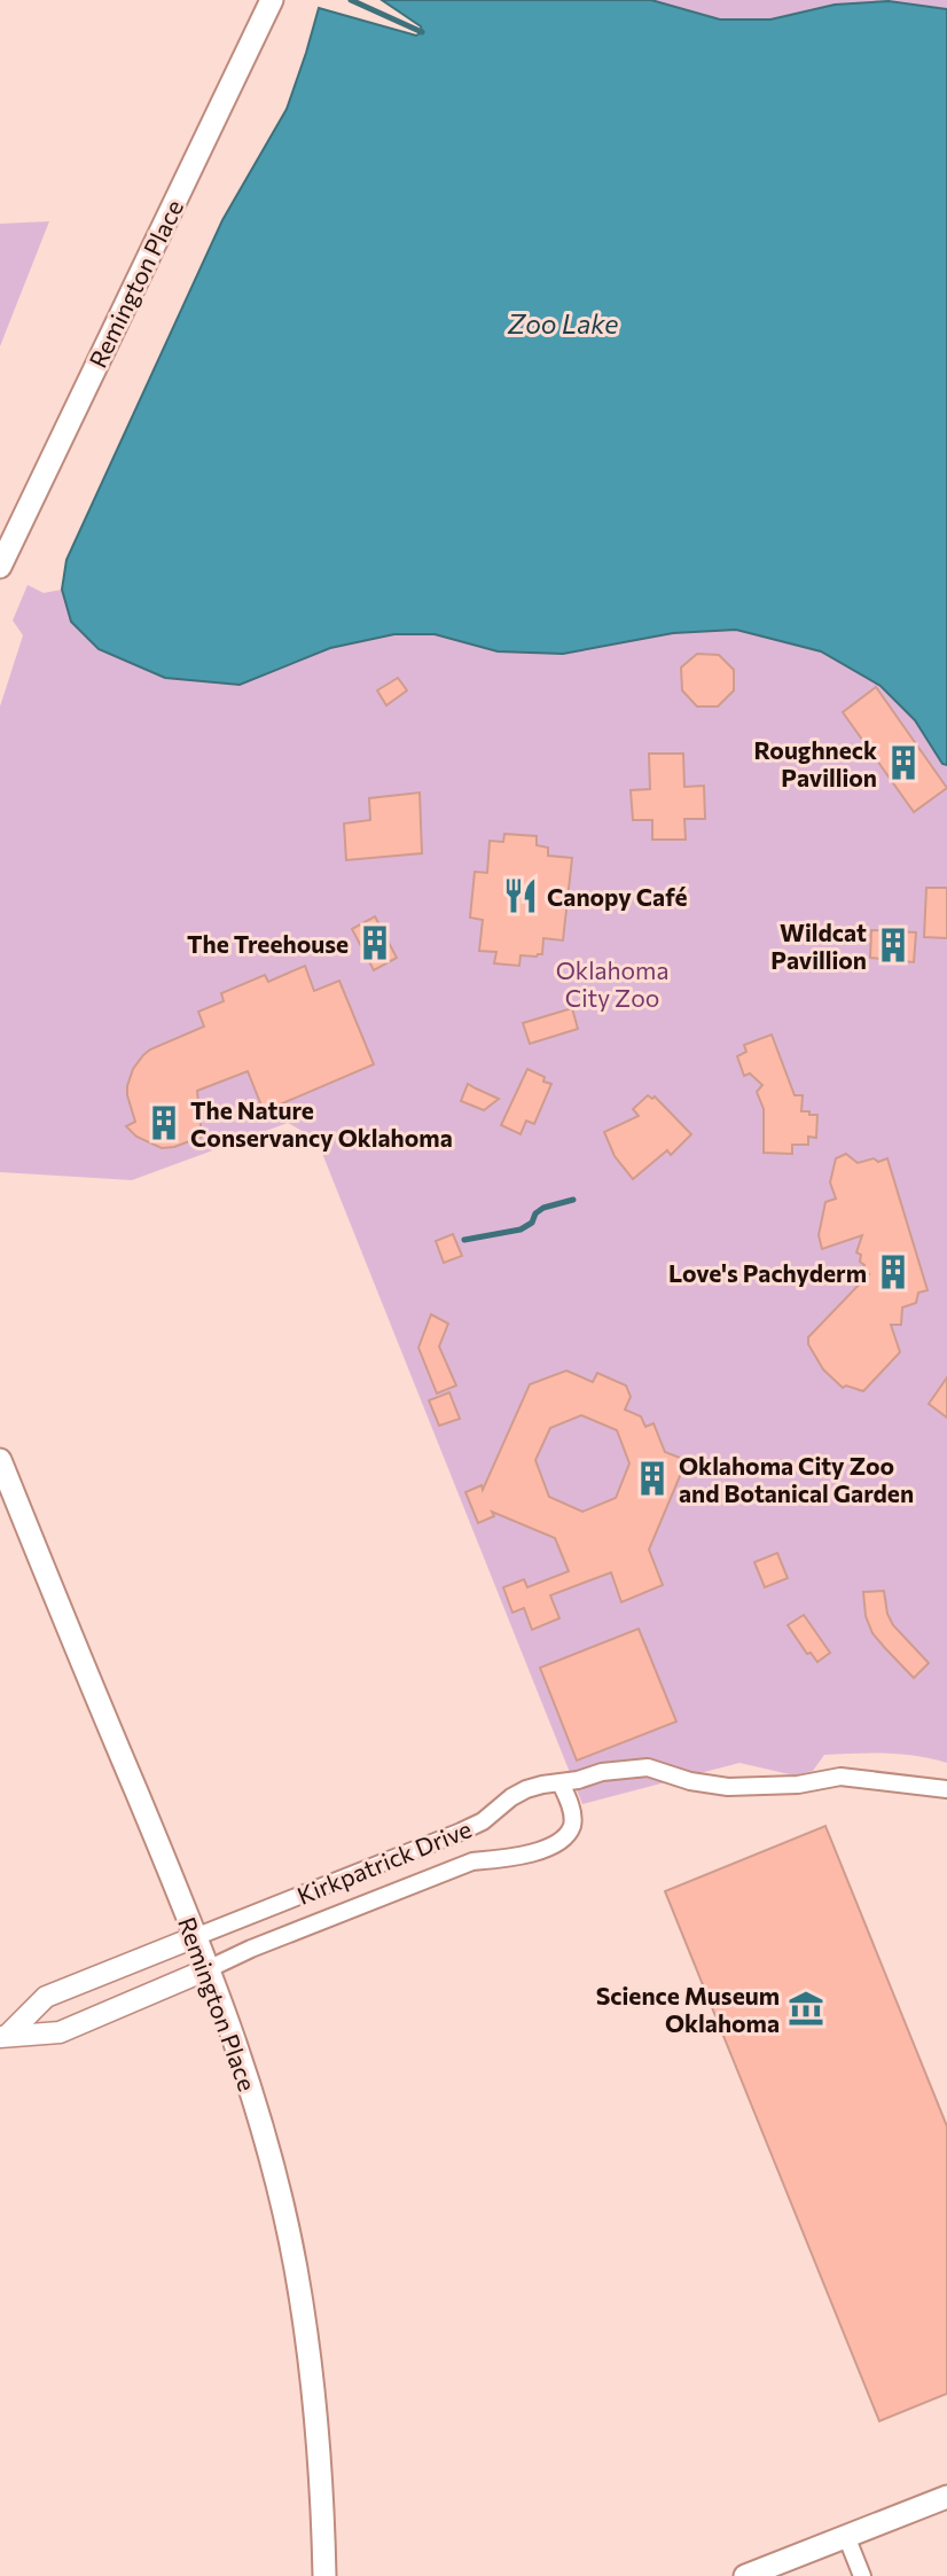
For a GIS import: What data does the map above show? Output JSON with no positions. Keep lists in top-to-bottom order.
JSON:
{
  "streets": {
    "main road": ["Remington Place"],
    "street": ["Kirkpatrick Drive"]
  },
  "crossings": [
    ["Remington Place", "Kirkpatrick Drive"]
  ],
  "water": ["Zoo Lake"],
  "parks": ["Oklahoma City Zoo"],
  "places": {
    "building": [
      "Roughneck Pavillion",
      "The Treehouse",
      "Wildcat Pavillion",
      "The Nature Conservancy Oklahoma",
      "Love's Pachyderm",
      "Oklahoma City Zoo and Botanical Garden"
    ],
    "restaurant": ["Canopy Café"],
    "museum": ["Science Museum Oklahoma"]
  }
}
